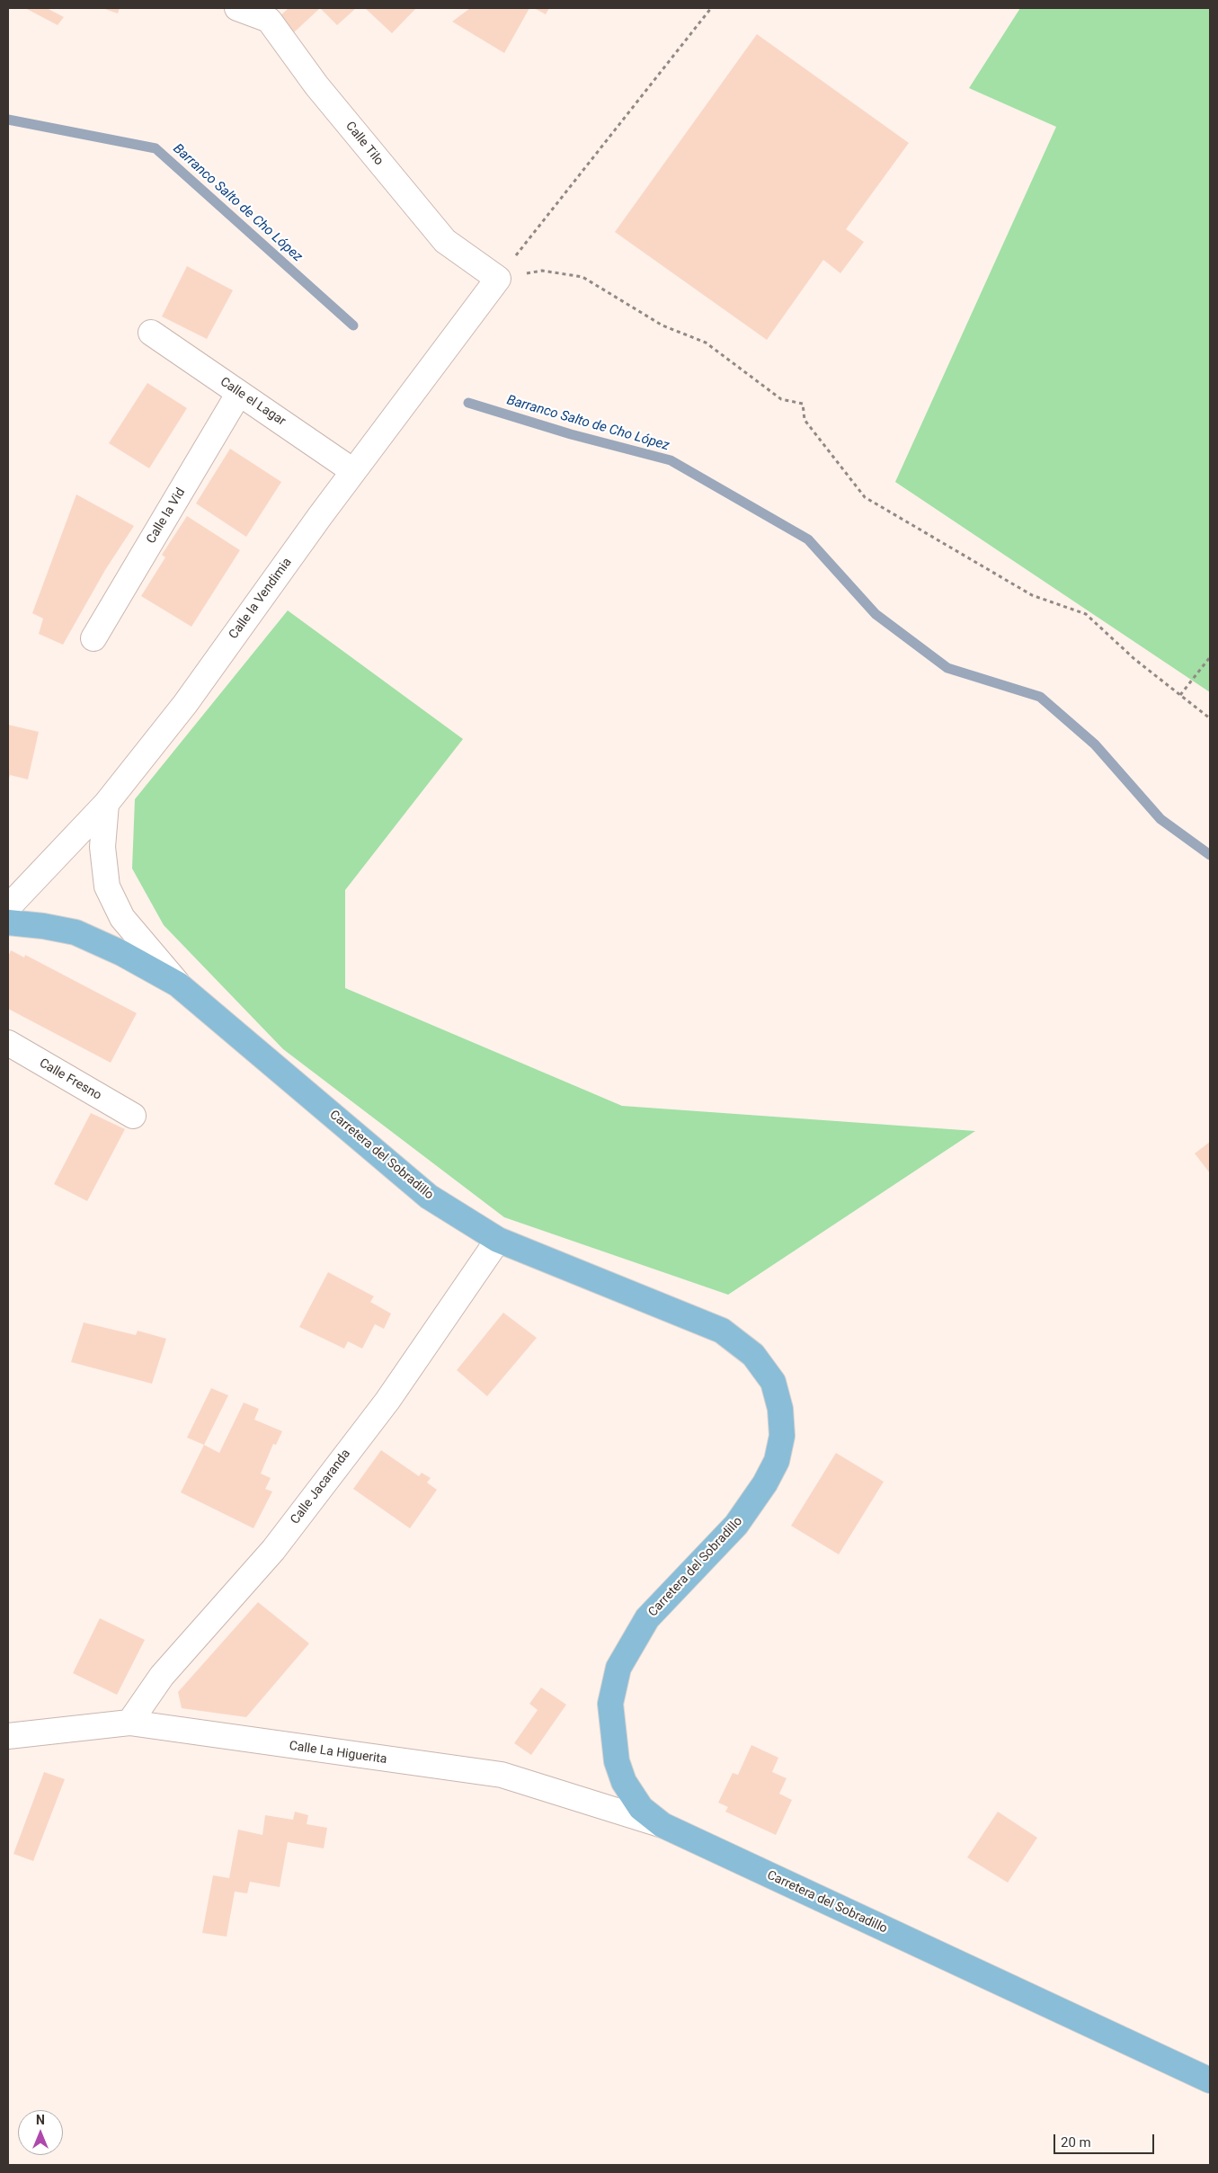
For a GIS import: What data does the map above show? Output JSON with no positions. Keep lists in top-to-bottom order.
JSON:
{
  "streets": {
    "main road": ["Carretera del Sobradillo"],
    "street": [
      "Calle Tilo",
      "Calle el Lagar",
      "Calle la Vid",
      "Calle la Vendimia",
      "Calle Fresno",
      "Calle Jacaranda",
      "Calle La Higuerita"
    ]
  },
  "crossings": [
    ["Calle Tilo", "Calle la Vendimia"],
    ["Calle el Lagar", "Calle la Vid"],
    ["Calle el Lagar", "Calle la Vendimia"],
    ["Carretera del Sobradillo", "Calle Jacaranda"],
    ["Carretera del Sobradillo", "Calle La Higuerita"],
    ["Calle Jacaranda", "Calle La Higuerita"]
  ],
  "water": ["Barranco Salto de Cho López"],
  "scale_bar": "20 m",
  "north": "top"
}
